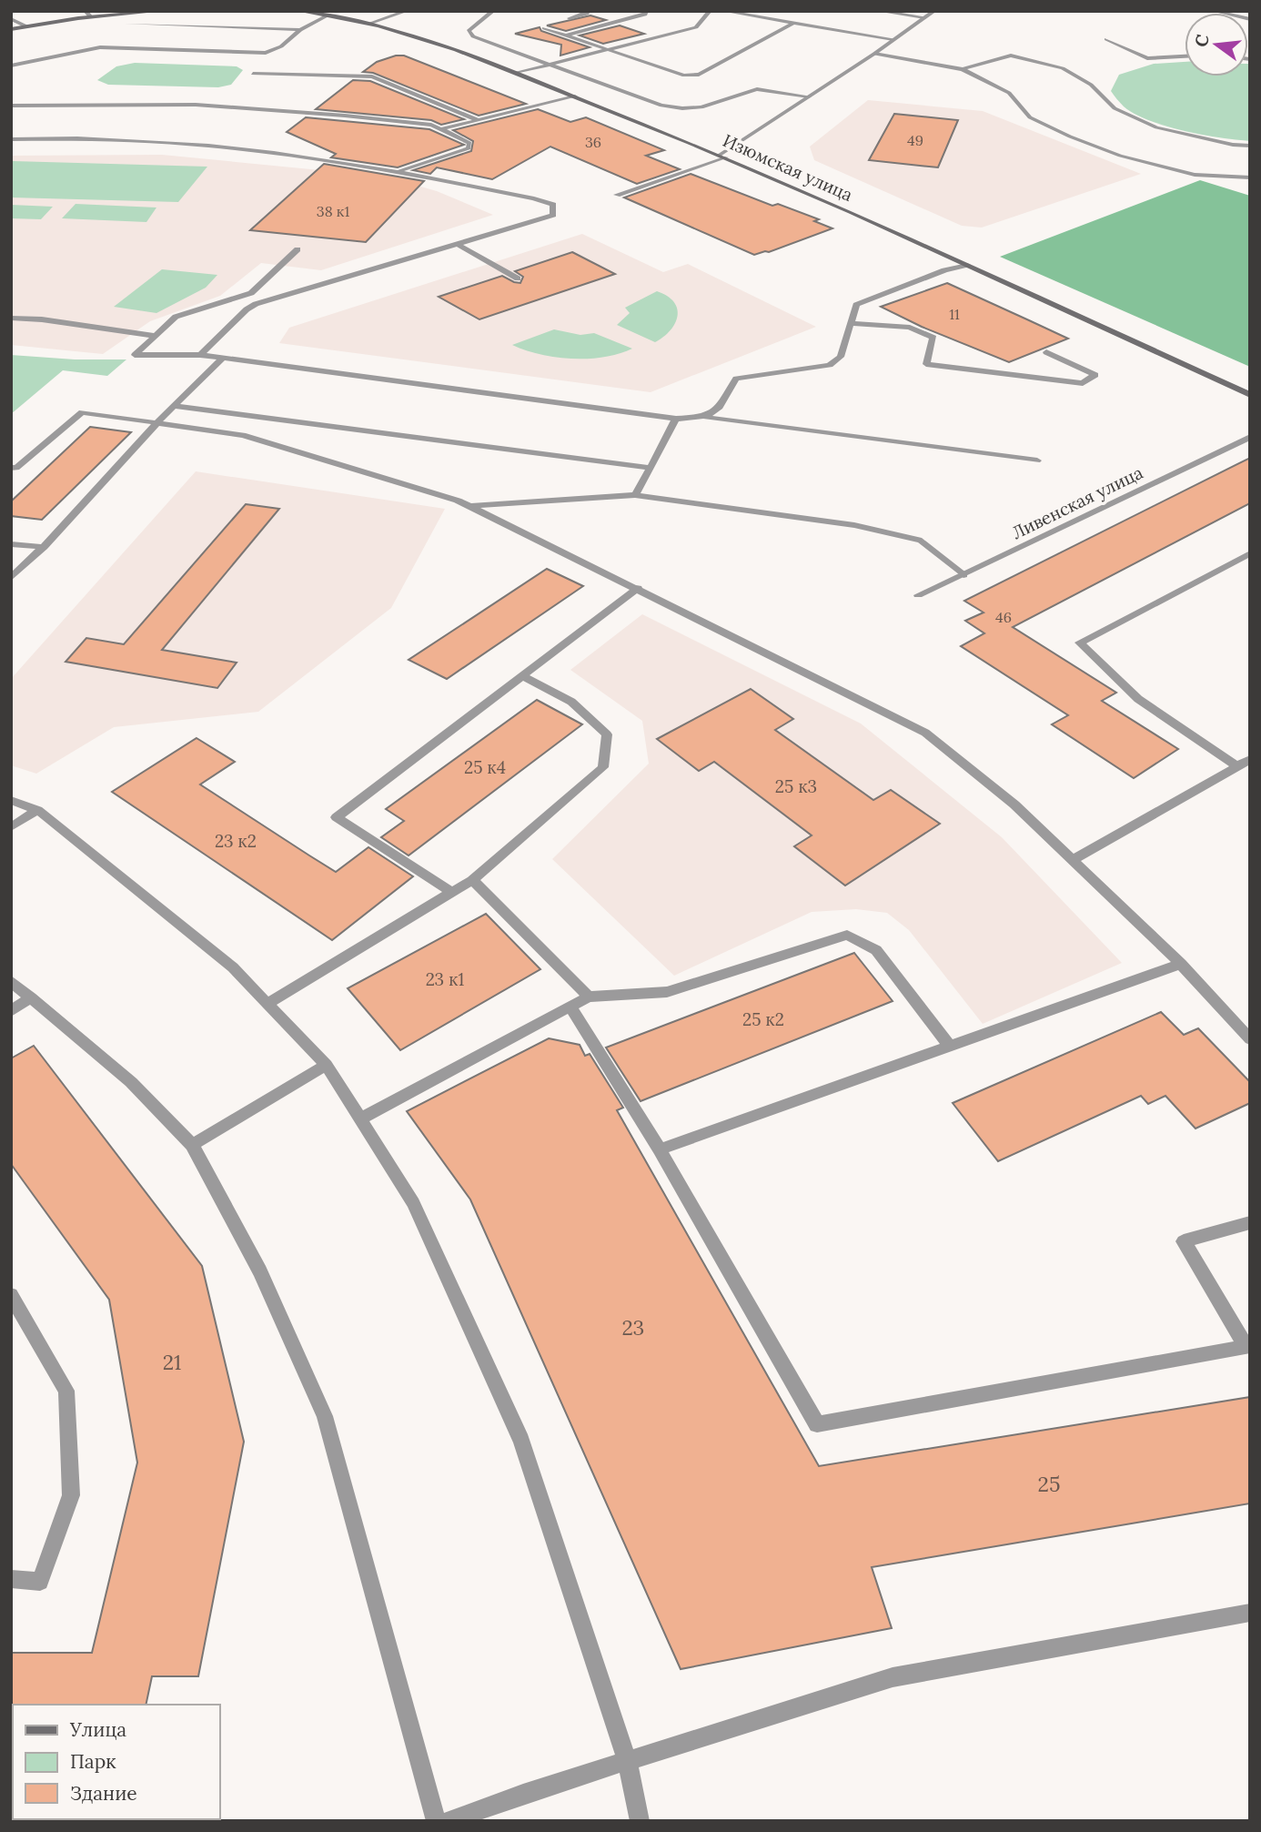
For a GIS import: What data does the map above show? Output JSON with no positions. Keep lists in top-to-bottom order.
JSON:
{
  "streets": {
    "street": ["Изюмская улица", "Ливенская улица"]
  },
  "house_numbers": [
    "49",
    "36",
    "38 к1",
    "11",
    "46",
    "25 к4",
    "25 к3",
    "23 к2",
    "23 к1",
    "25 к2",
    "23",
    "21",
    "25"
  ],
  "legend": ["Улица", "Парк", "Здание"],
  "north": "left"
}
